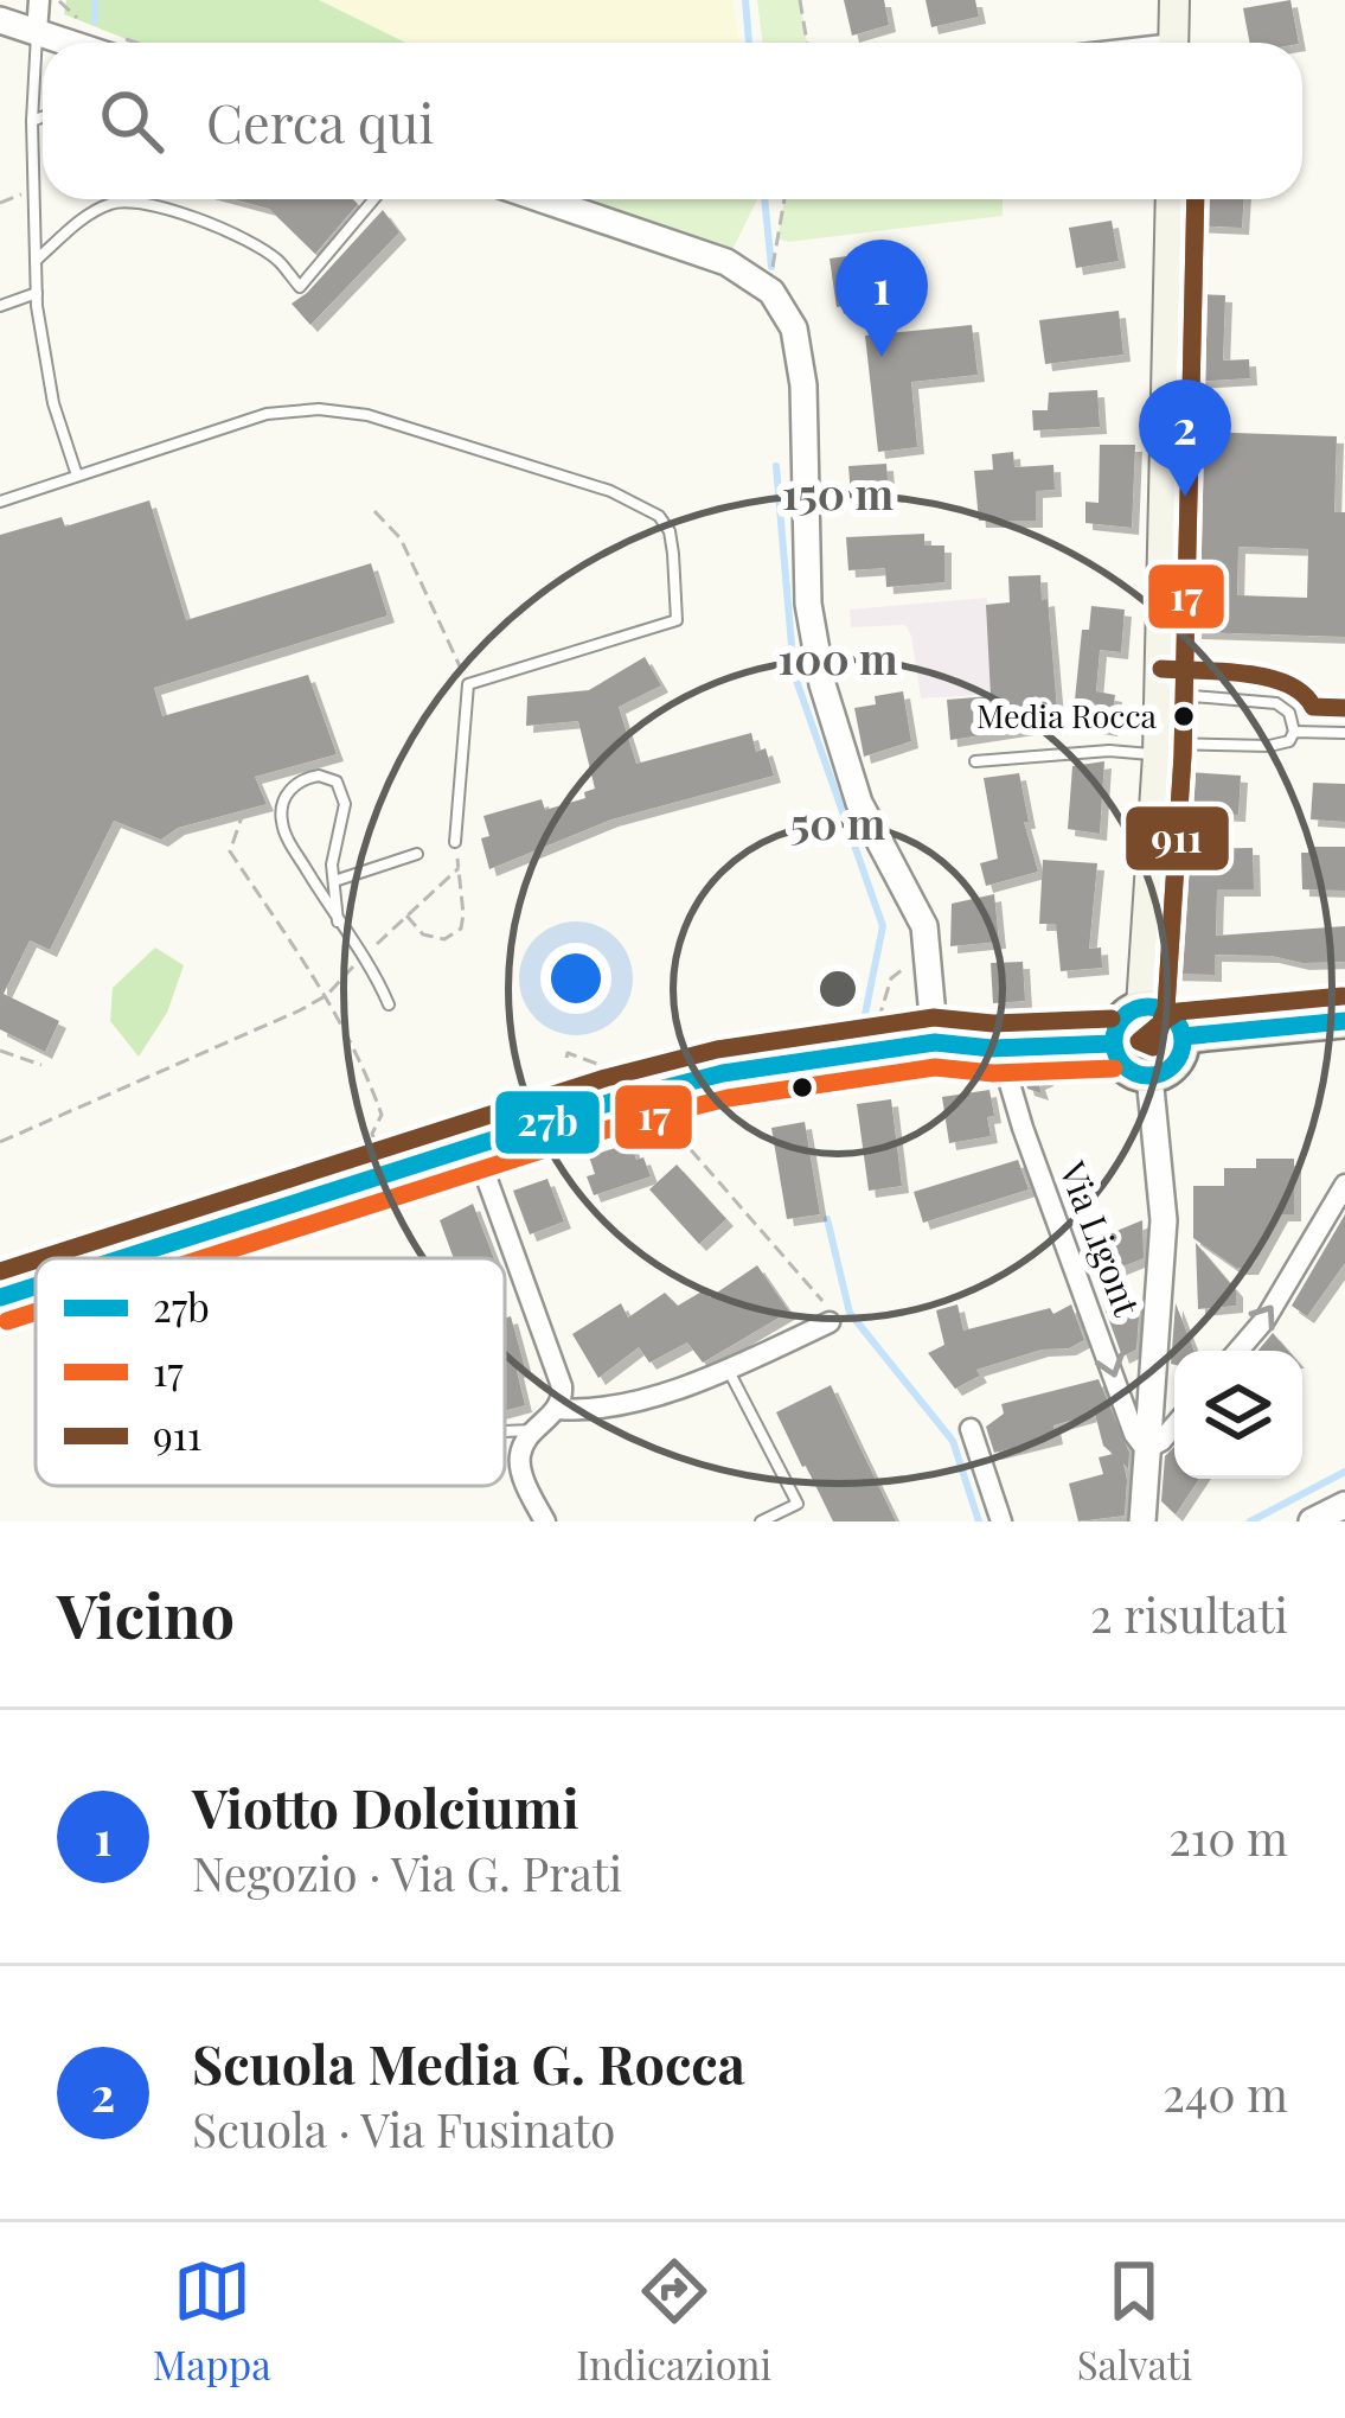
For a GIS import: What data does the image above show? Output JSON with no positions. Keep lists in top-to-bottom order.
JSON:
{
  "streets": {
    "street": ["Via Ligont"]
  },
  "places": ["Media Rocca"],
  "lines": ["transit line 17", "transit line 911", "transit line 27b"],
  "legend": ["27b", "17", "911"],
  "page": {
    "search": "Cerca qui",
    "pins": ["1", "2"],
    "heading": ["Vicino", "2 risultati"],
    "list": [
      {
        "mark": "1",
        "name": "Viotto Dolciumi",
        "note": "Negozio · Via G. Prati",
        "value": "210 m"
      },
      {
        "mark": "2",
        "name": "Scuola Media G. Rocca",
        "note": "Scuola · Via Fusinato",
        "value": "240 m"
      }
    ],
    "nav": ["Mappa", "Indicazioni", "Salvati"]
  },
  "rings": ["150 m", "100 m", "50 m"]
}
